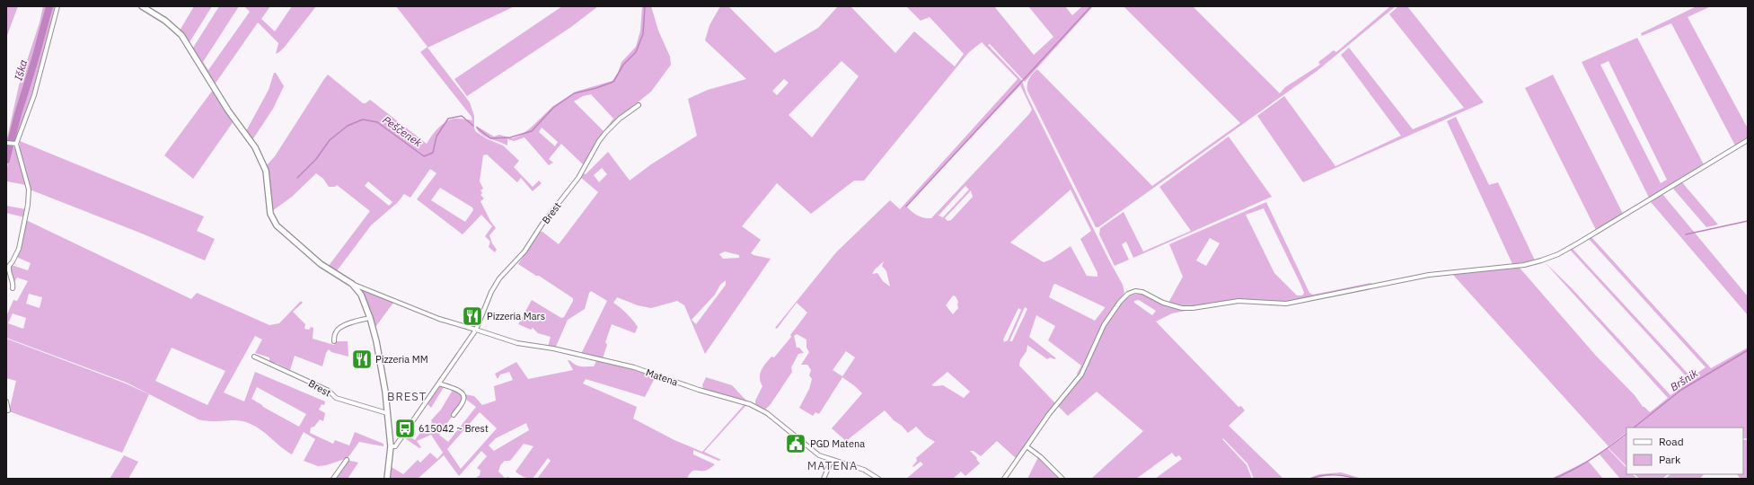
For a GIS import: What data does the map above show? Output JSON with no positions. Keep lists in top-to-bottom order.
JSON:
{
  "streets": {
    "street": ["Brest", "Matena"]
  },
  "crossings": [
    ["Brest", "Matena"]
  ],
  "districts": ["BREST", "MATENA"],
  "water": ["Iška", "Peščenek", "Bršnik"],
  "places": {
    "restaurant": ["Pizzeria Mars", "Pizzeria MM"],
    "bus stop": ["615042 ~ Brest"],
    "public building": ["PGD Matena"]
  },
  "legend": ["Road", "Park"]
}
